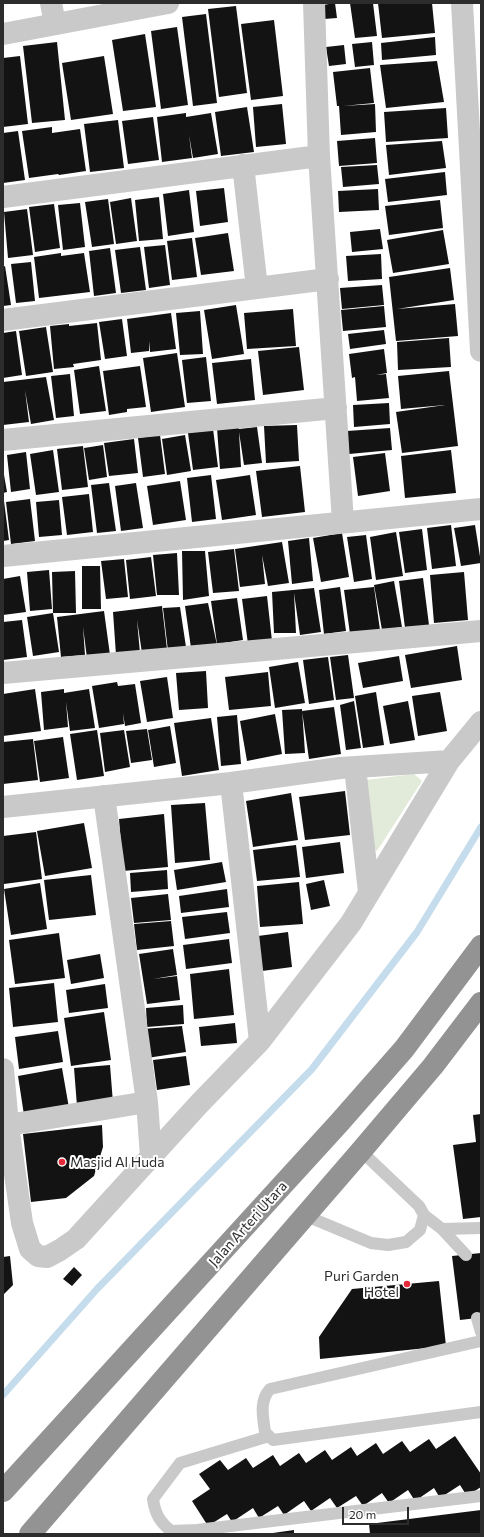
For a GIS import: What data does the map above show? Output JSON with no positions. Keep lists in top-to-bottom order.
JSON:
{
  "streets": {
    "highway": ["Jalan Arteri Utara"]
  },
  "places": ["Masjid Al Huda", "Puri Garden Hotel"],
  "scale_bar": "20 m"
}
